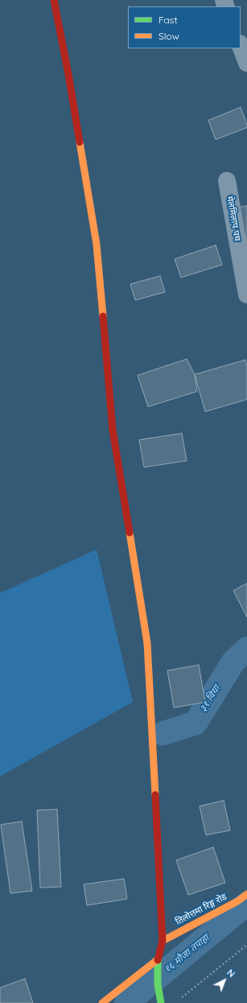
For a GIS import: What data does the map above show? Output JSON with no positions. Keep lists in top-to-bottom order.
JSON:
{
  "streets": {
    "street": ["मेलमिलाप पथ", "तिलोत्तमा रिङ्ग रोड"]
  },
  "water": ["३१ विधा", "१६ मौजा तपाहा"],
  "legend": ["Fast", "Slow"],
  "north": "top right"
}
